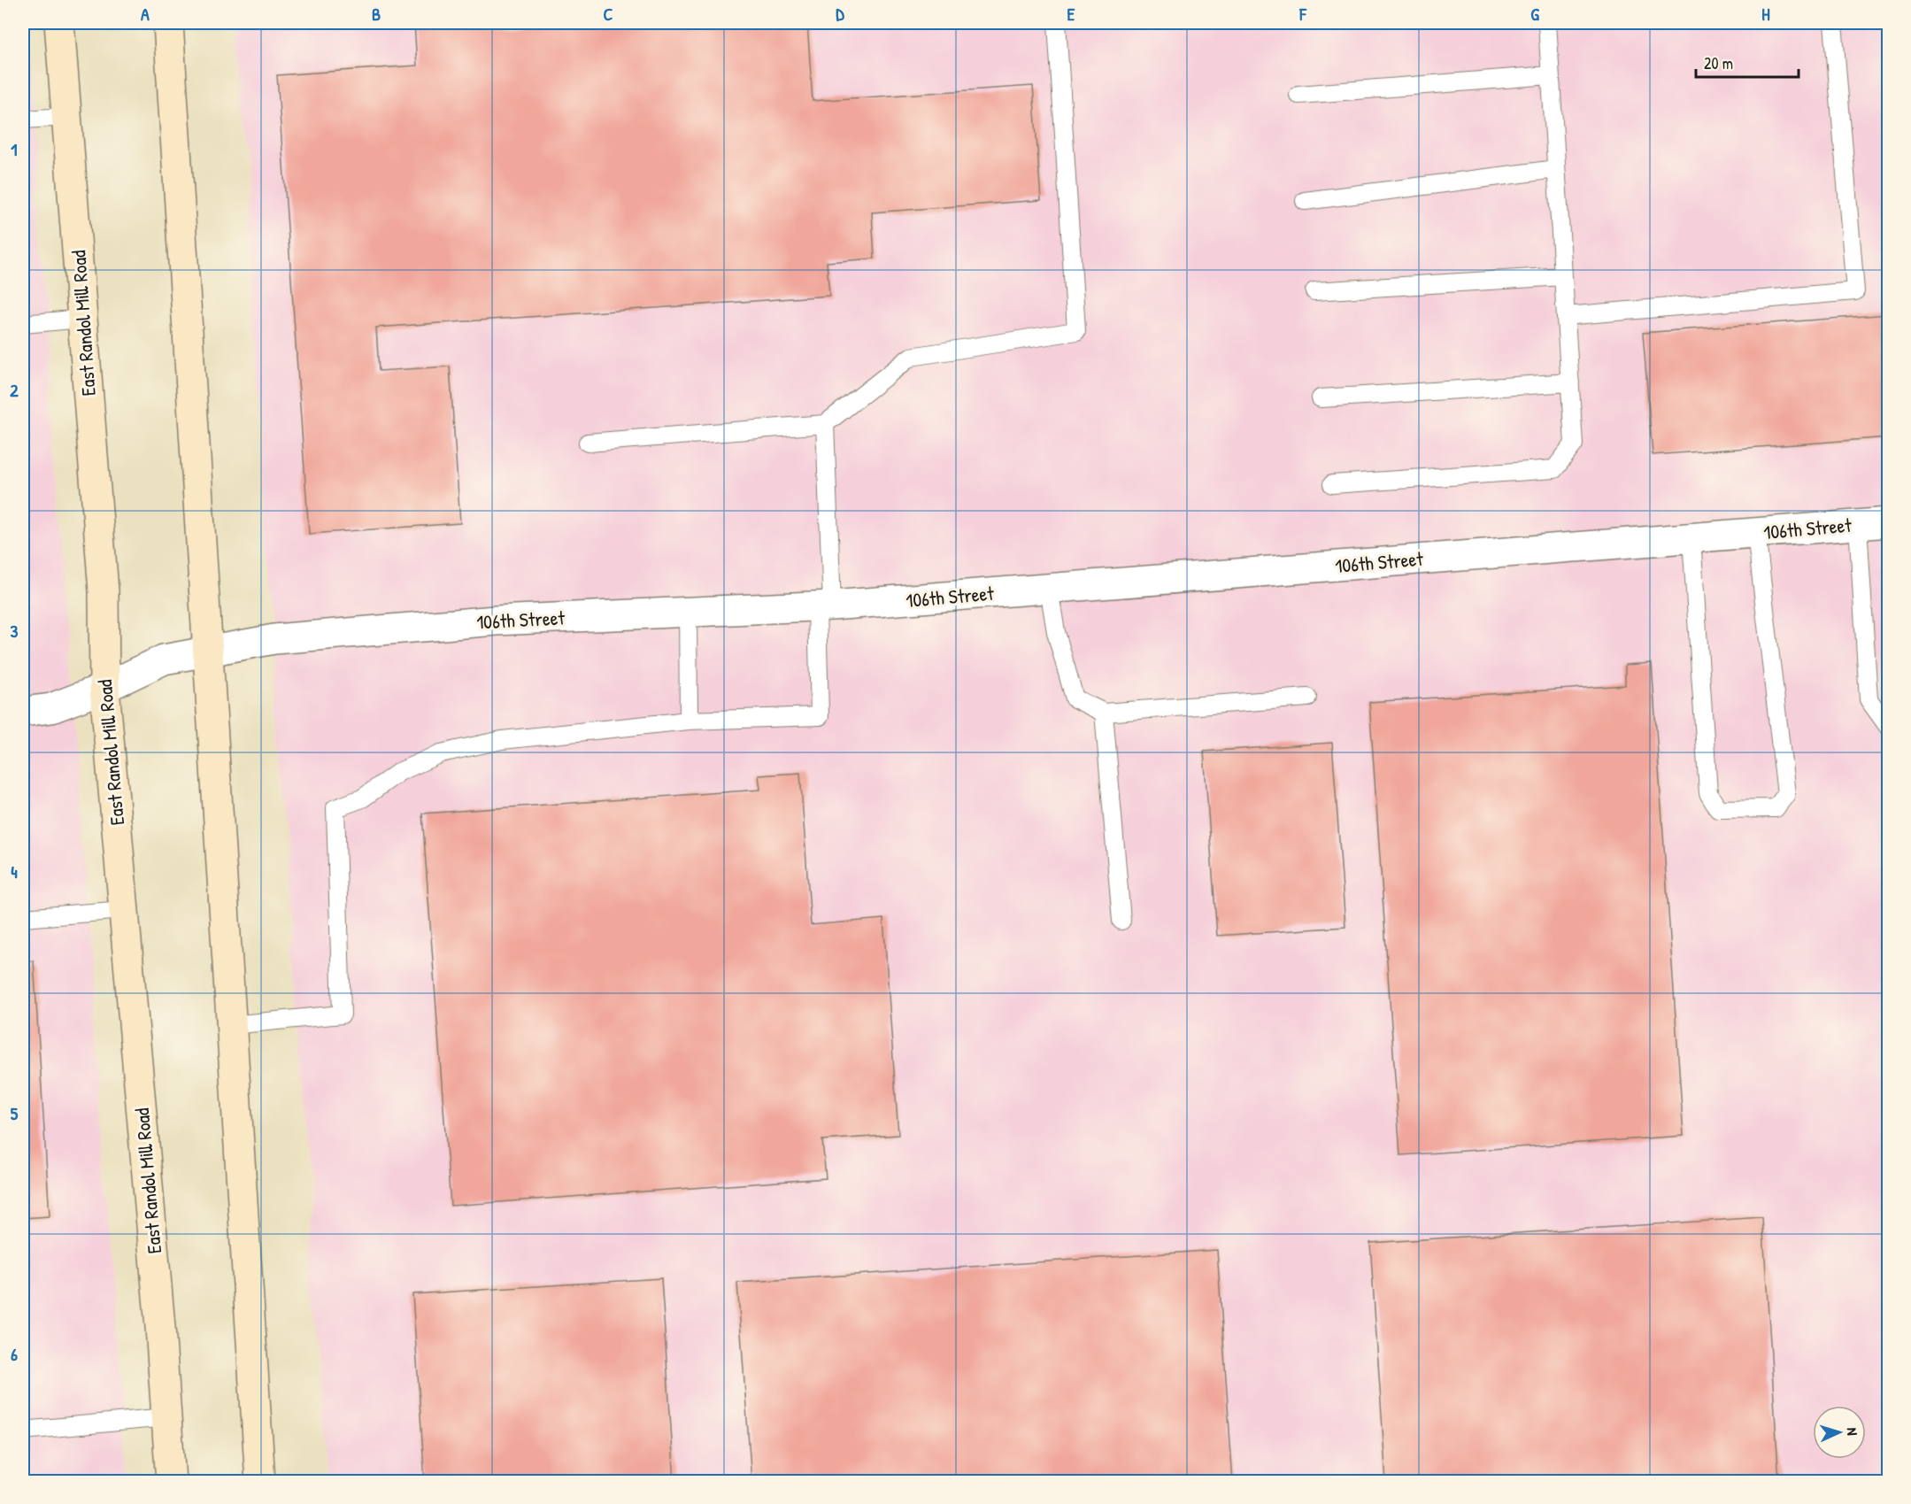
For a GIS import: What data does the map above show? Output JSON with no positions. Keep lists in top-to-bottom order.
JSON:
{
  "streets": {
    "main road": ["East Randol Mill Road"],
    "street": ["106th Street"]
  },
  "crossings": [
    ["East Randol Mill Road", "106th Street"]
  ],
  "scale_bar": "20 m",
  "north": "right",
  "grid": {
    "columns": [
      "A",
      "B",
      "C",
      "D",
      "E",
      "F",
      "G",
      "H"
    ],
    "rows": [
      "1",
      "2",
      "3",
      "4",
      "5",
      "6"
    ]
  }
}
